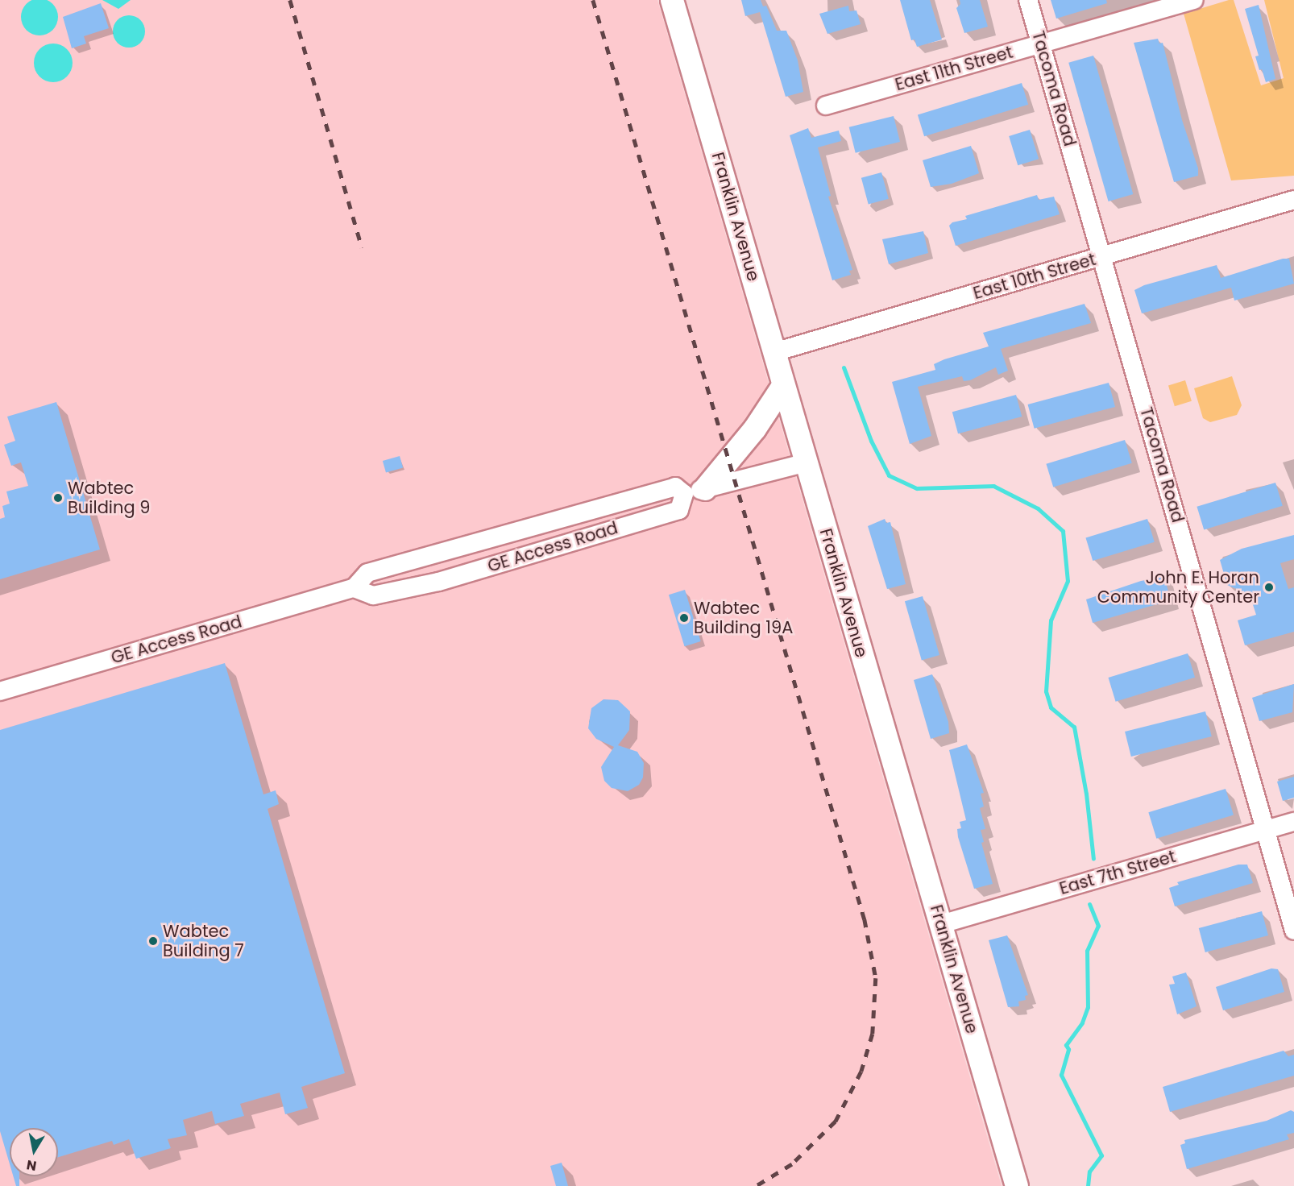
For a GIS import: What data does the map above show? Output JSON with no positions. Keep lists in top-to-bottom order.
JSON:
{
  "streets": {
    "main road": ["Franklin Avenue"],
    "street": [
      "East 11th Street",
      "Tacoma Road",
      "East 10th Street",
      "GE Access Road",
      "East 7th Street"
    ]
  },
  "crossings": [
    ["East 11th Street", "Tacoma Road"],
    ["Tacoma Road", "East 10th Street"],
    ["Tacoma Road", "East 7th Street"],
    ["Franklin Avenue", "East 10th Street"],
    ["Franklin Avenue", "GE Access Road"],
    ["Franklin Avenue", "East 7th Street"]
  ],
  "places": [
    "Wabtec Building 9",
    "John E. Horan Community Center",
    "Wabtec Building 19A",
    "Wabtec Building 7"
  ],
  "north": "bottom"
}
